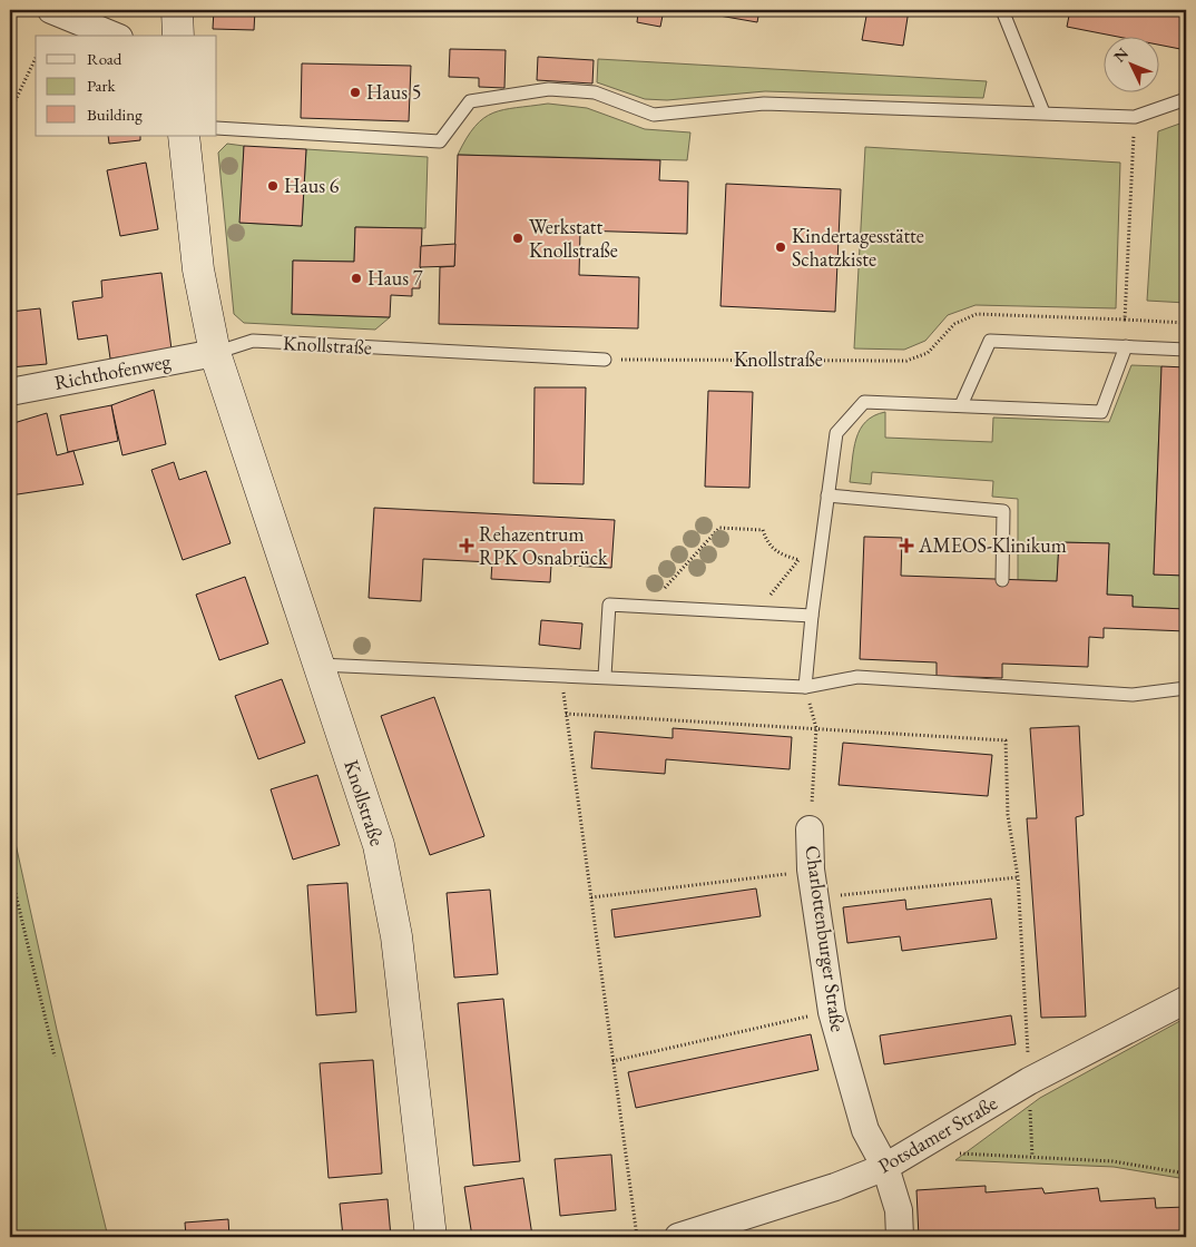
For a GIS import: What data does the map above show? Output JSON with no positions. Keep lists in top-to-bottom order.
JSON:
{
  "streets": {
    "street": [
      "Knollstraße",
      "Richthofenweg",
      "Charlottenburger Straße",
      "Potsdamer Straße"
    ]
  },
  "crossings": [
    ["Knollstraße", "Richthofenweg"],
    ["Charlottenburger Straße", "Potsdamer Straße"]
  ],
  "places": {
    "other": [
      "Haus 5",
      "Haus 6",
      "Werkstatt Knollstraße",
      "Kindertagesstätte Schatzkiste",
      "Haus 7"
    ],
    "health": ["Rehazentrum RPK Osnabrück", "AMEOS-Klinikum"]
  },
  "legend": ["Road", "Park", "Building"],
  "north": "top left"
}
